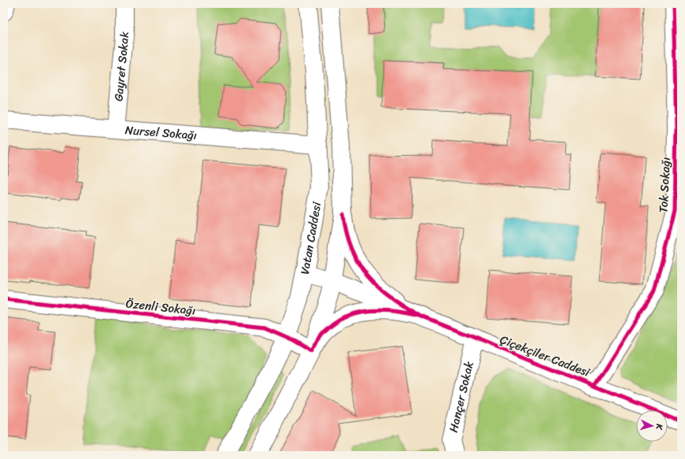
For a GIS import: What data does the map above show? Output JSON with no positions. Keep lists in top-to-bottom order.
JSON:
{
  "streets": {
    "street": [
      "Gayret Sokak",
      "Nursel Sokağı",
      "Tok Sokağı",
      "Vatan Caddesi",
      "Özenli Sokağı",
      "Çiçekçiler Caddesi",
      "Hançer Sokak"
    ]
  },
  "crossings": [
    ["Gayret Sokak", "Nursel Sokağı"],
    ["Nursel Sokağı", "Vatan Caddesi"],
    ["Tok Sokağı", "Çiçekçiler Caddesi"],
    ["Vatan Caddesi", "Özenli Sokağı"],
    ["Vatan Caddesi", "Çiçekçiler Caddesi"],
    ["Çiçekçiler Caddesi", "Hançer Sokak"]
  ],
  "north": "right"
}
